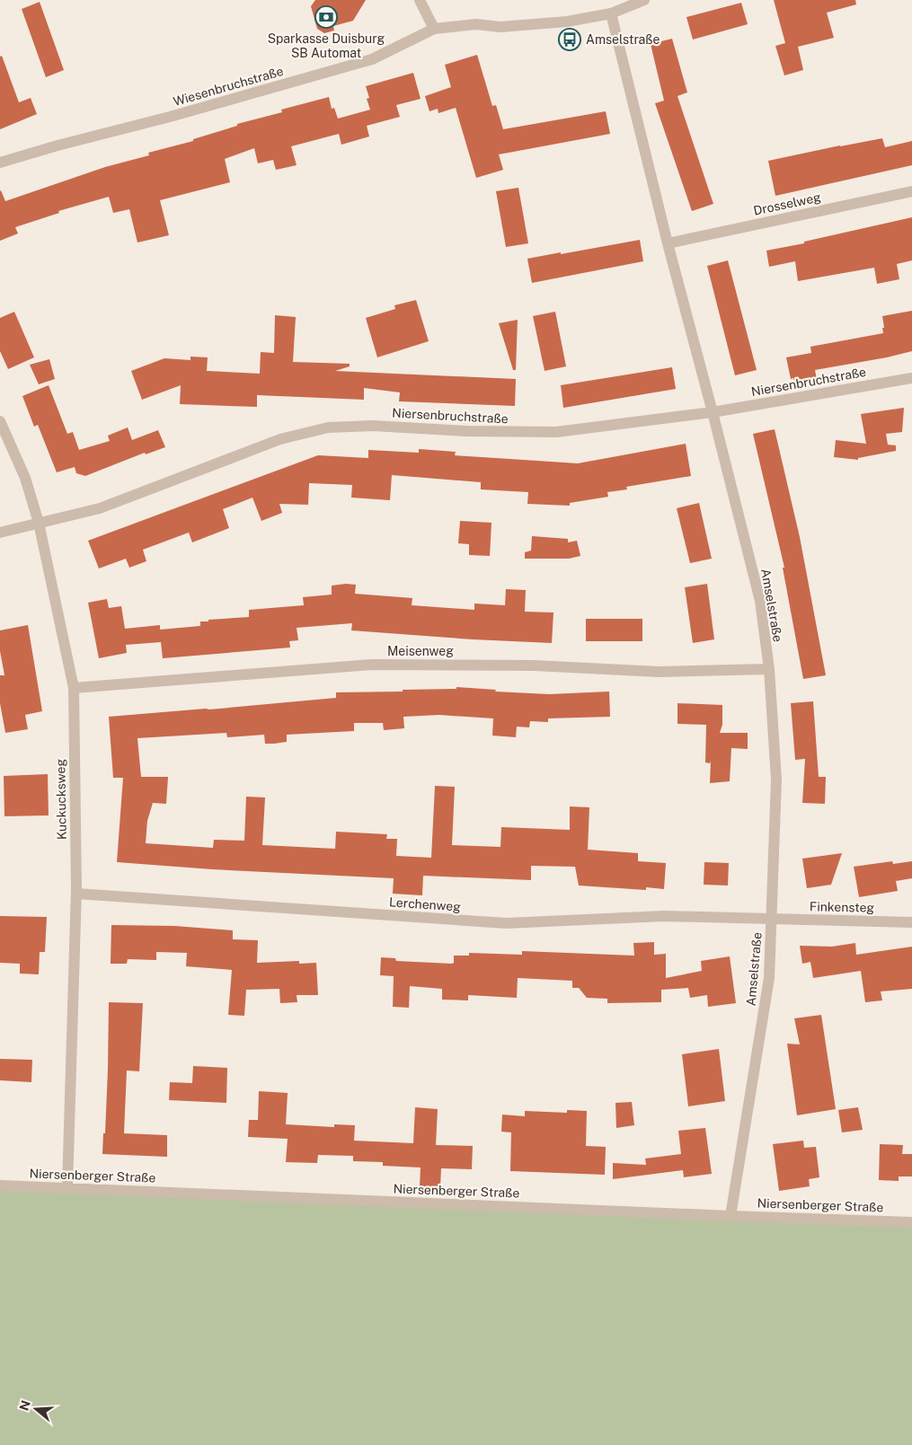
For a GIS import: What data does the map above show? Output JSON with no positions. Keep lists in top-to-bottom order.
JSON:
{
  "streets": {
    "street": [
      "Wiesenbruchstraße",
      "Drosselweg",
      "Niersenbruchstraße",
      "Amselstraße",
      "Meisenweg",
      "Kuckucksweg",
      "Lerchenweg",
      "Finkensteg",
      "Niersenberger Straße"
    ]
  },
  "crossings": [
    ["Wiesenbruchstraße", "Amselstraße"],
    ["Drosselweg", "Amselstraße"],
    ["Niersenbruchstraße", "Amselstraße"],
    ["Niersenbruchstraße", "Kuckucksweg"],
    ["Amselstraße", "Meisenweg"],
    ["Amselstraße", "Lerchenweg"],
    ["Amselstraße", "Finkensteg"],
    ["Amselstraße", "Niersenberger Straße"],
    ["Meisenweg", "Kuckucksweg"],
    ["Kuckucksweg", "Lerchenweg"],
    ["Kuckucksweg", "Niersenberger Straße"],
    ["Lerchenweg", "Finkensteg"]
  ],
  "places": {
    "bank": ["Sparkasse Duisburg SB Automat"],
    "bus stop": ["Amselstraße"]
  },
  "north": "left"
}
